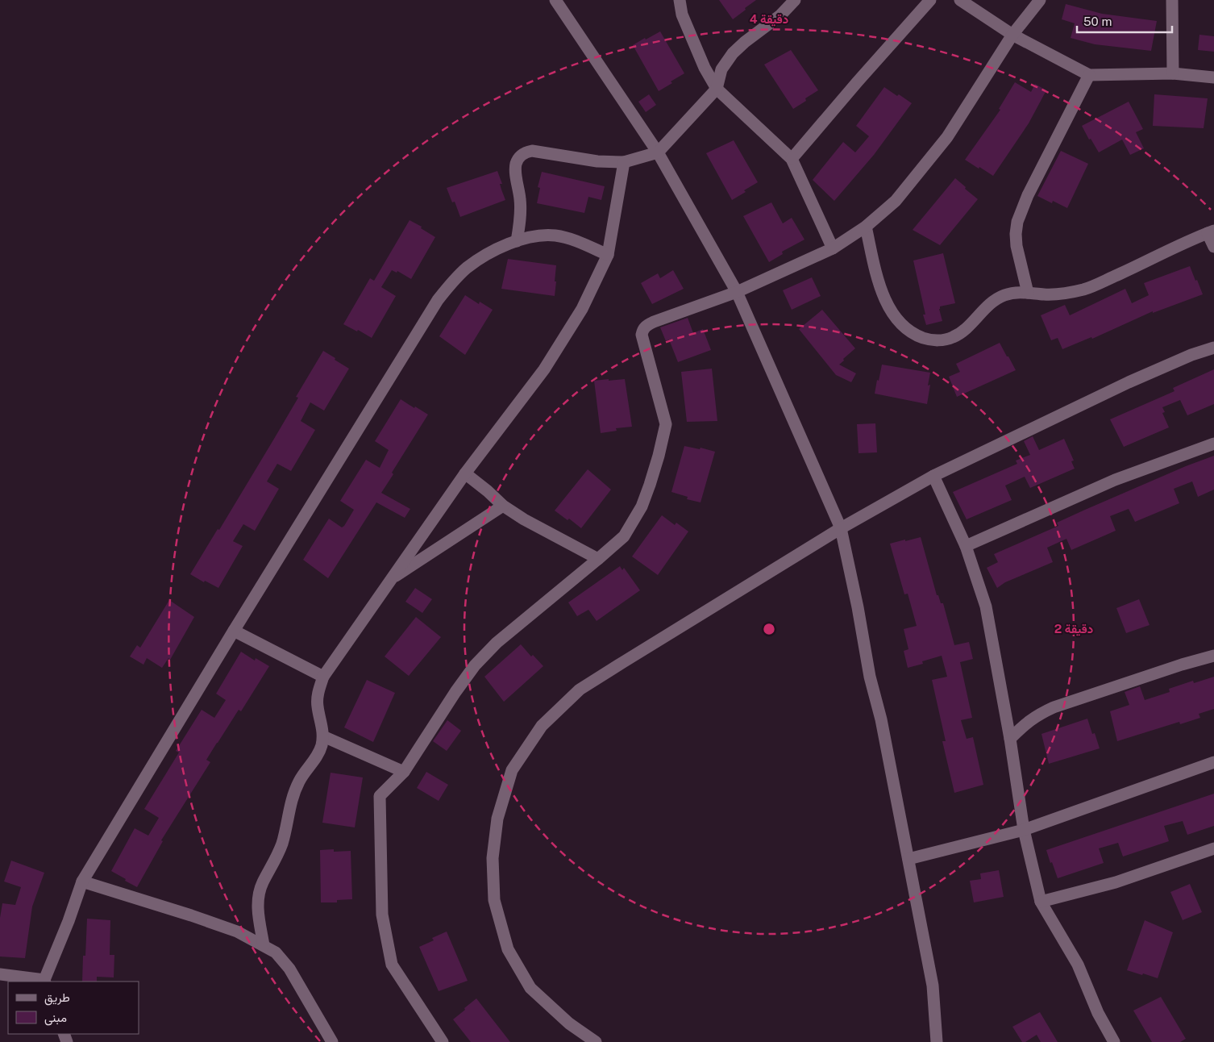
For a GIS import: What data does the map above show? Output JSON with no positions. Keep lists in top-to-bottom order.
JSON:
{
  "legend": ["طريق", "مبنى"],
  "scale_bar": "50 m",
  "rings": ["4 دقيقة", "2 دقيقة"]
}
